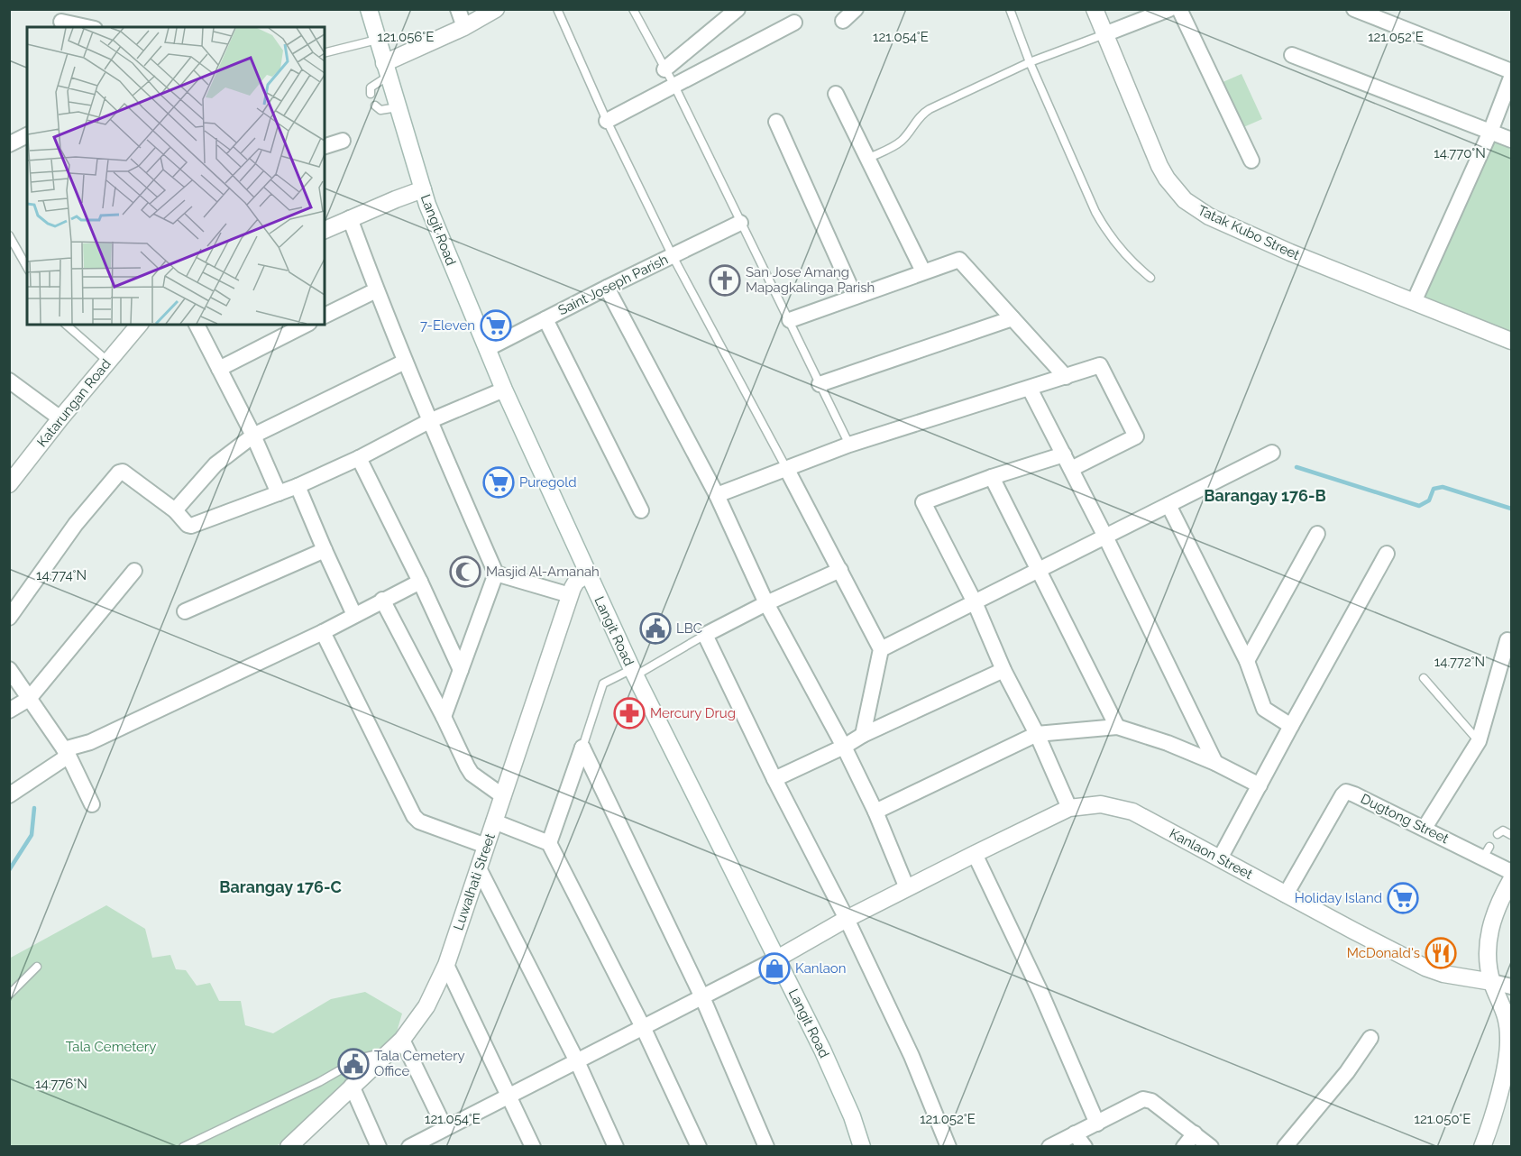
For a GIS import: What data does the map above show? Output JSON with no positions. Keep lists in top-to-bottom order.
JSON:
{
  "streets": {
    "street": [
      "Langit Road",
      "Tatak Kubo Street",
      "Saint Joseph Parish",
      "Katarungan Road",
      "Dugtong Street",
      "Kanlaon Street",
      "Luwalhati Street"
    ]
  },
  "crossings": [
    ["Langit Road", "Saint Joseph Parish"],
    ["Langit Road", "Kanlaon Street"],
    ["Langit Road", "Luwalhati Street"],
    ["Dugtong Street", "Kanlaon Street"]
  ],
  "districts": ["Barangay 176-B", "Barangay 176-C"],
  "parks": ["Tala Cemetery"],
  "places": {
    "church": ["San Jose Amang Mapagkalinga Parish"],
    "supermarket": ["7-Eleven", "Puregold", "Holiday Island"],
    "mosque": ["Masjid Al-Amanah"],
    "public building": ["LBC", "Tala Cemetery Office"],
    "pharmacy": ["Mercury Drug"],
    "restaurant": ["McDonald's"],
    "shop": ["Kanlaon"]
  },
  "coordinates": [
    "121.052°E",
    "121.056°E",
    "121.054°E",
    "14.770°N",
    "14.774°N",
    "14.772°N",
    "14.776°N",
    "121.050°E"
  ]
}
